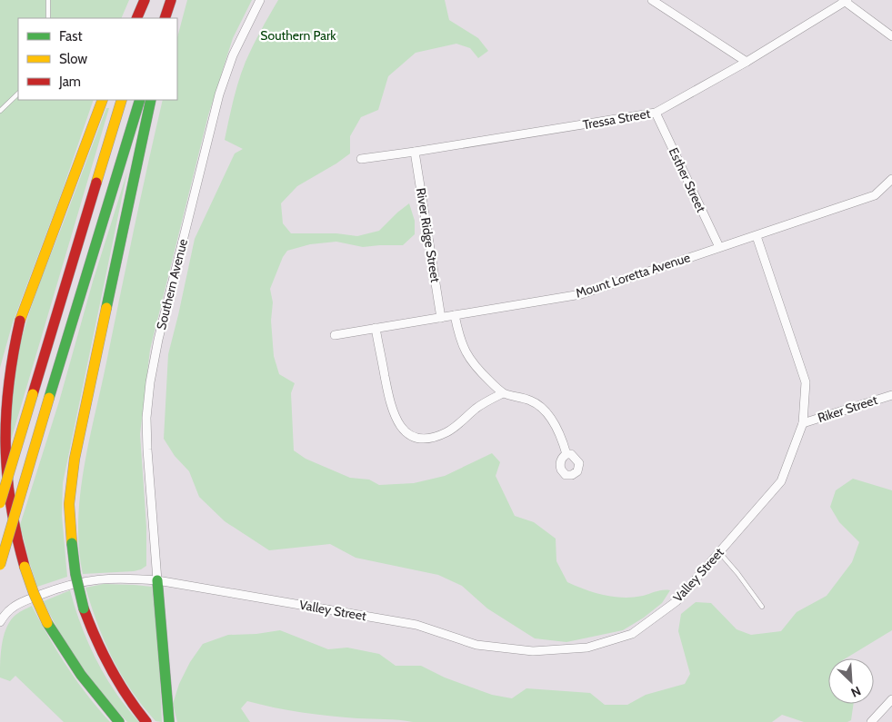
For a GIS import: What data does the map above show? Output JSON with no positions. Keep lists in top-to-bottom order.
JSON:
{
  "streets": {
    "street": [
      "Tressa Street",
      "Esther Street",
      "River Ridge Street",
      "Mount Loretta Avenue",
      "Southern Avenue",
      "Riker Street",
      "Valley Street"
    ]
  },
  "crossings": [
    ["Tressa Street", "Esther Street"],
    ["Tressa Street", "River Ridge Street"],
    ["Esther Street", "Mount Loretta Avenue"],
    ["River Ridge Street", "Mount Loretta Avenue"],
    ["Mount Loretta Avenue", "Valley Street"],
    ["Southern Avenue", "Valley Street"],
    ["Riker Street", "Valley Street"]
  ],
  "parks": ["Southern Park"],
  "legend": ["Fast", "Slow", "Jam"],
  "north": "bottom right"
}
